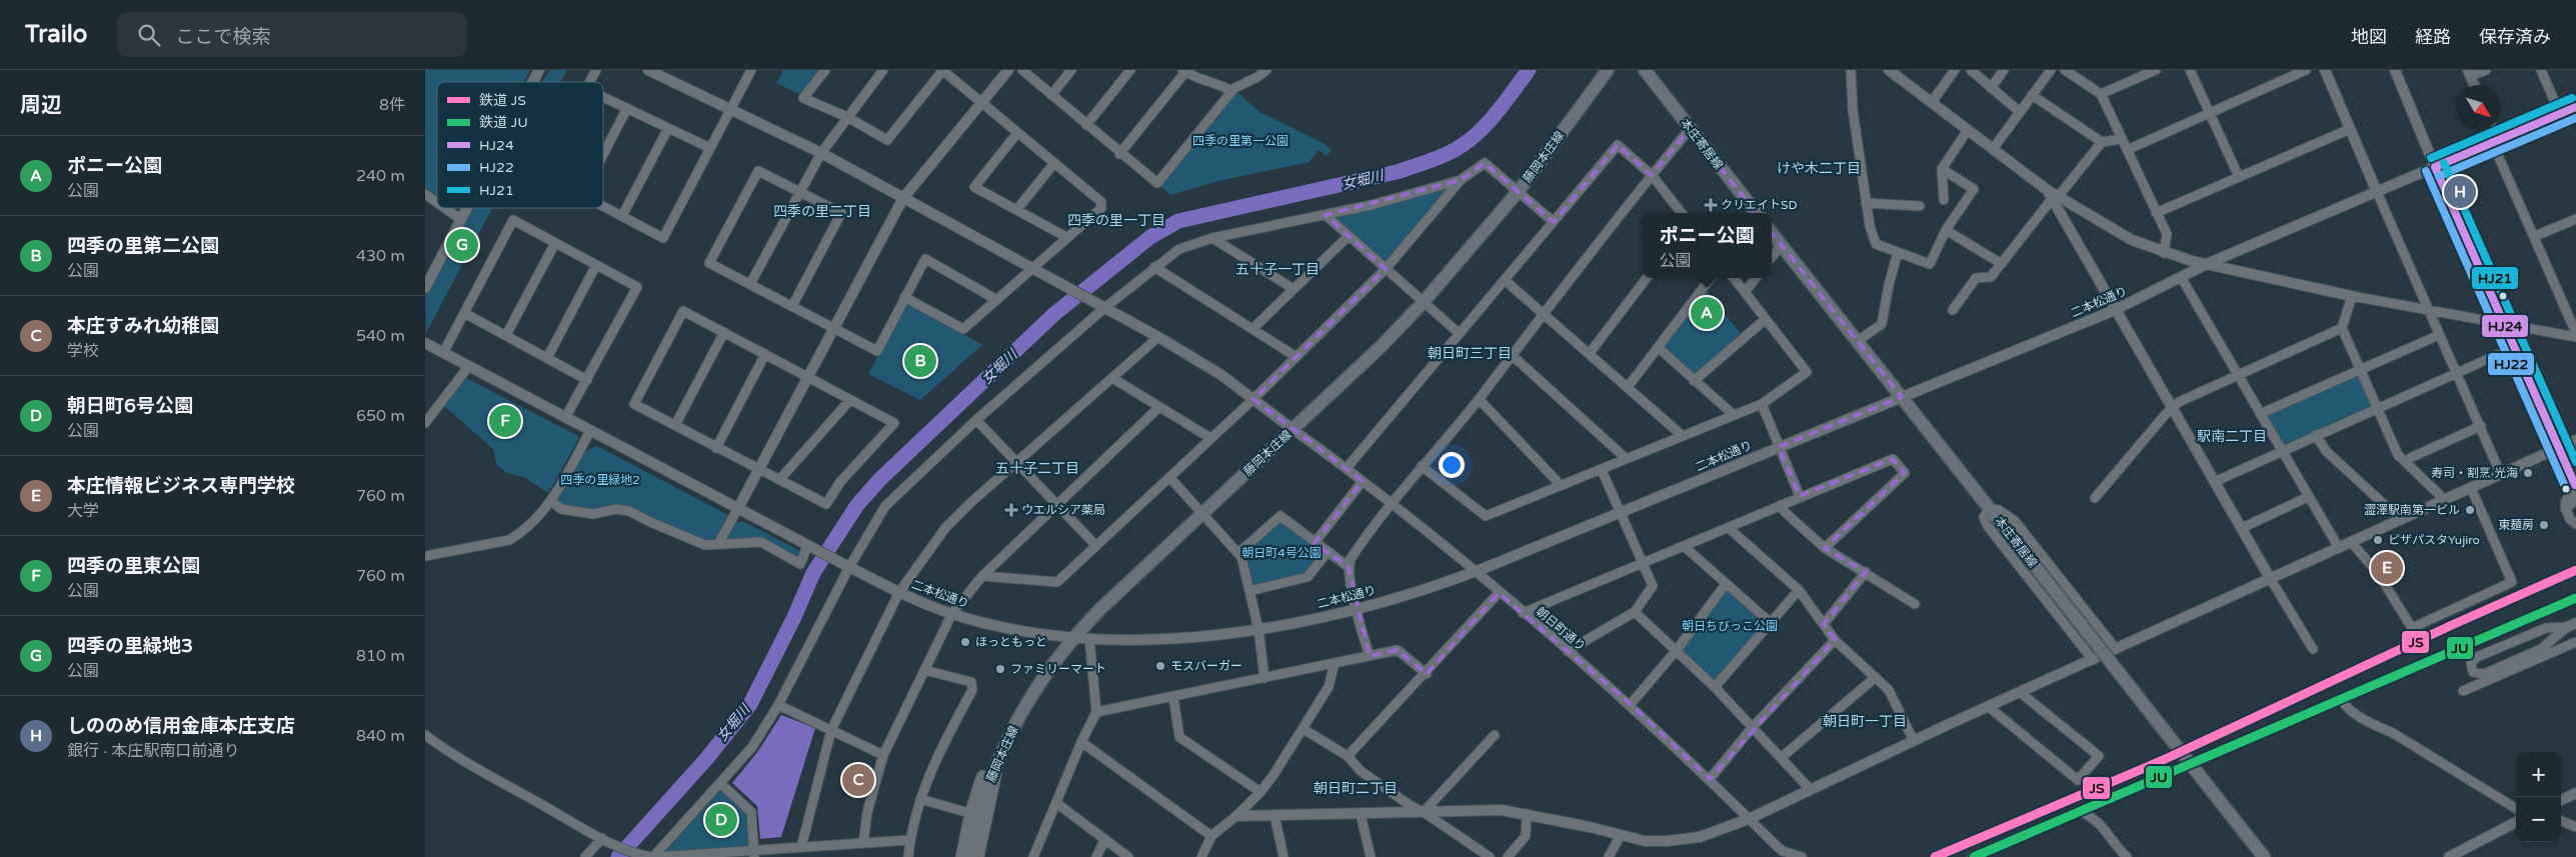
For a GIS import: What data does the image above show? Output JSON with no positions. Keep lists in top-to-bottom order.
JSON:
{
  "streets": {
    "main road": ["本庄寄居線", "藤岡本庄線"],
    "street": ["二本松通り", "朝日町通り"]
  },
  "crossings": [
    ["本庄寄居線", "二本松通り"],
    ["藤岡本庄線", "二本松通り"],
    ["藤岡本庄線", "朝日町通り"],
    ["二本松通り", "朝日町通り"]
  ],
  "districts": [
    "けや木二丁目",
    "四季の里二丁目",
    "四季の里一丁目",
    "五十子一丁目",
    "朝日町三丁目",
    "駅南二丁目",
    "五十子二丁目",
    "朝日町一丁目",
    "朝日町二丁目"
  ],
  "water": ["女堀川"],
  "parks": [
    "四季の里第一公園",
    "四季の里緑地2",
    "朝日町4号公園",
    "朝日ちびっこ公園"
  ],
  "places": {
    "health": ["クリエイトSD", "ウエルシア薬局"],
    "other": [
      "寿司・割烹 光海",
      "澀澤駅南第一ビル",
      "東麺房",
      "ピザパスタYujiro",
      "ほっともっと",
      "モスバーガー",
      "ファミリーマート"
    ]
  },
  "lines": [
    "transit line HJ21",
    "transit line HJ24",
    "transit line HJ22",
    "rail line JS",
    "rail line JU"
  ],
  "legend": [
    "鉄道 JS",
    "鉄道 JU",
    "HJ24",
    "HJ22",
    "HJ21"
  ],
  "north": "bottom right",
  "page": {
    "header": "Trailo",
    "search": "ここで検索",
    "nav": ["地図", "経路", "保存済み"],
    "heading": ["周辺", "8件"],
    "list": [
      {
        "mark": "A",
        "name": "ポニー公園",
        "note": "公園",
        "value": "240 m"
      },
      {
        "mark": "B",
        "name": "四季の里第二公園",
        "note": "公園",
        "value": "430 m"
      },
      {
        "mark": "C",
        "name": "本庄すみれ幼稚園",
        "note": "学校",
        "value": "540 m"
      },
      {
        "mark": "D",
        "name": "朝日町6号公園",
        "note": "公園",
        "value": "650 m"
      },
      {
        "mark": "E",
        "name": "本庄情報ビジネス専門学校",
        "note": "大学",
        "value": "760 m"
      },
      {
        "mark": "F",
        "name": "四季の里東公園",
        "note": "公園",
        "value": "760 m"
      },
      {
        "mark": "G",
        "name": "四季の里緑地3",
        "note": "公園",
        "value": "810 m"
      },
      {
        "mark": "H",
        "name": "しののめ信用金庫本庄支店",
        "note": "銀行 · 本庄駅南口前通り",
        "value": "840 m"
      }
    ],
    "pins": [
      "H",
      "G",
      "A",
      "B",
      "F",
      "E",
      "C",
      "D"
    ],
    "popup": ["ポニー公園", "公園"],
    "map_buttons": ["+", "−"]
  }
}
